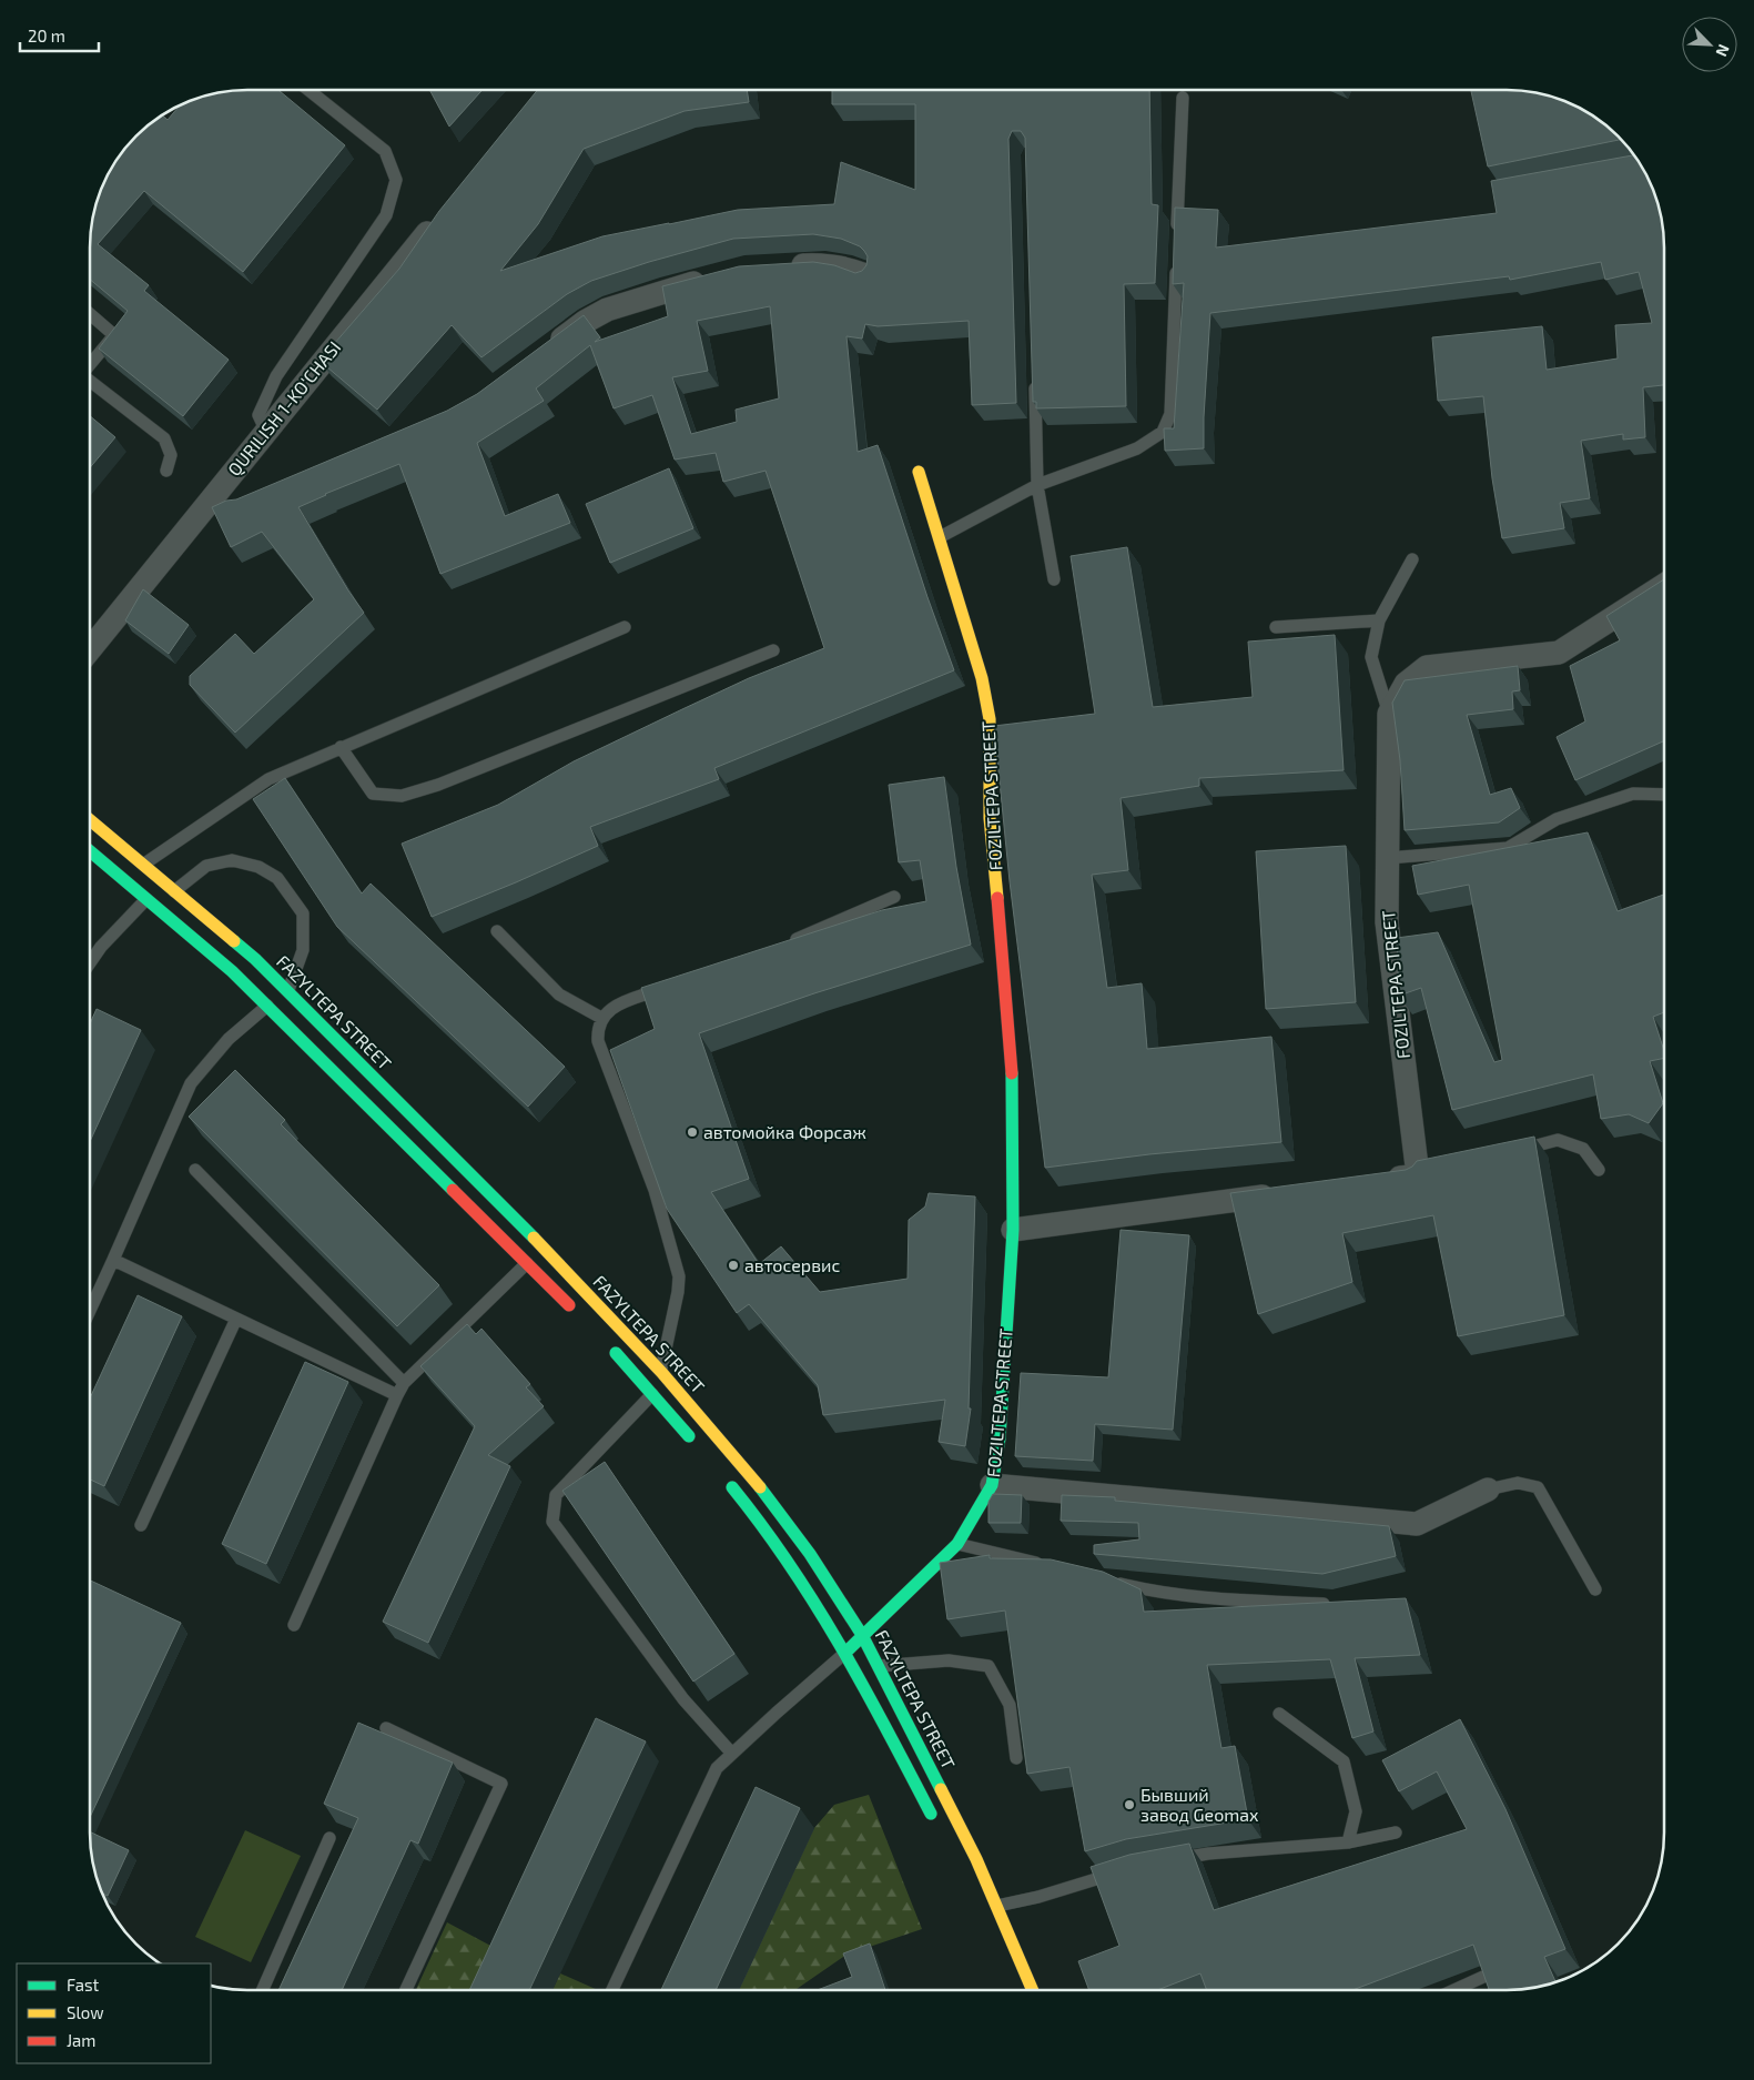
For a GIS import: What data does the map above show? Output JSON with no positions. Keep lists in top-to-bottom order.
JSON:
{
  "streets": {
    "main road": ["FOZILTEPA STREET", "FAZYLTEPA STREET"],
    "street": ["QURILISH 1-KO'CHASI"]
  },
  "crossings": [
    ["FOZILTEPA STREET", "FAZYLTEPA STREET"]
  ],
  "places": ["автомойка Форсаж", "автосервис", "Бывший завод Geomax"],
  "legend": ["Fast", "Slow", "Jam"],
  "scale_bar": "20 m",
  "north": "bottom right"
}
